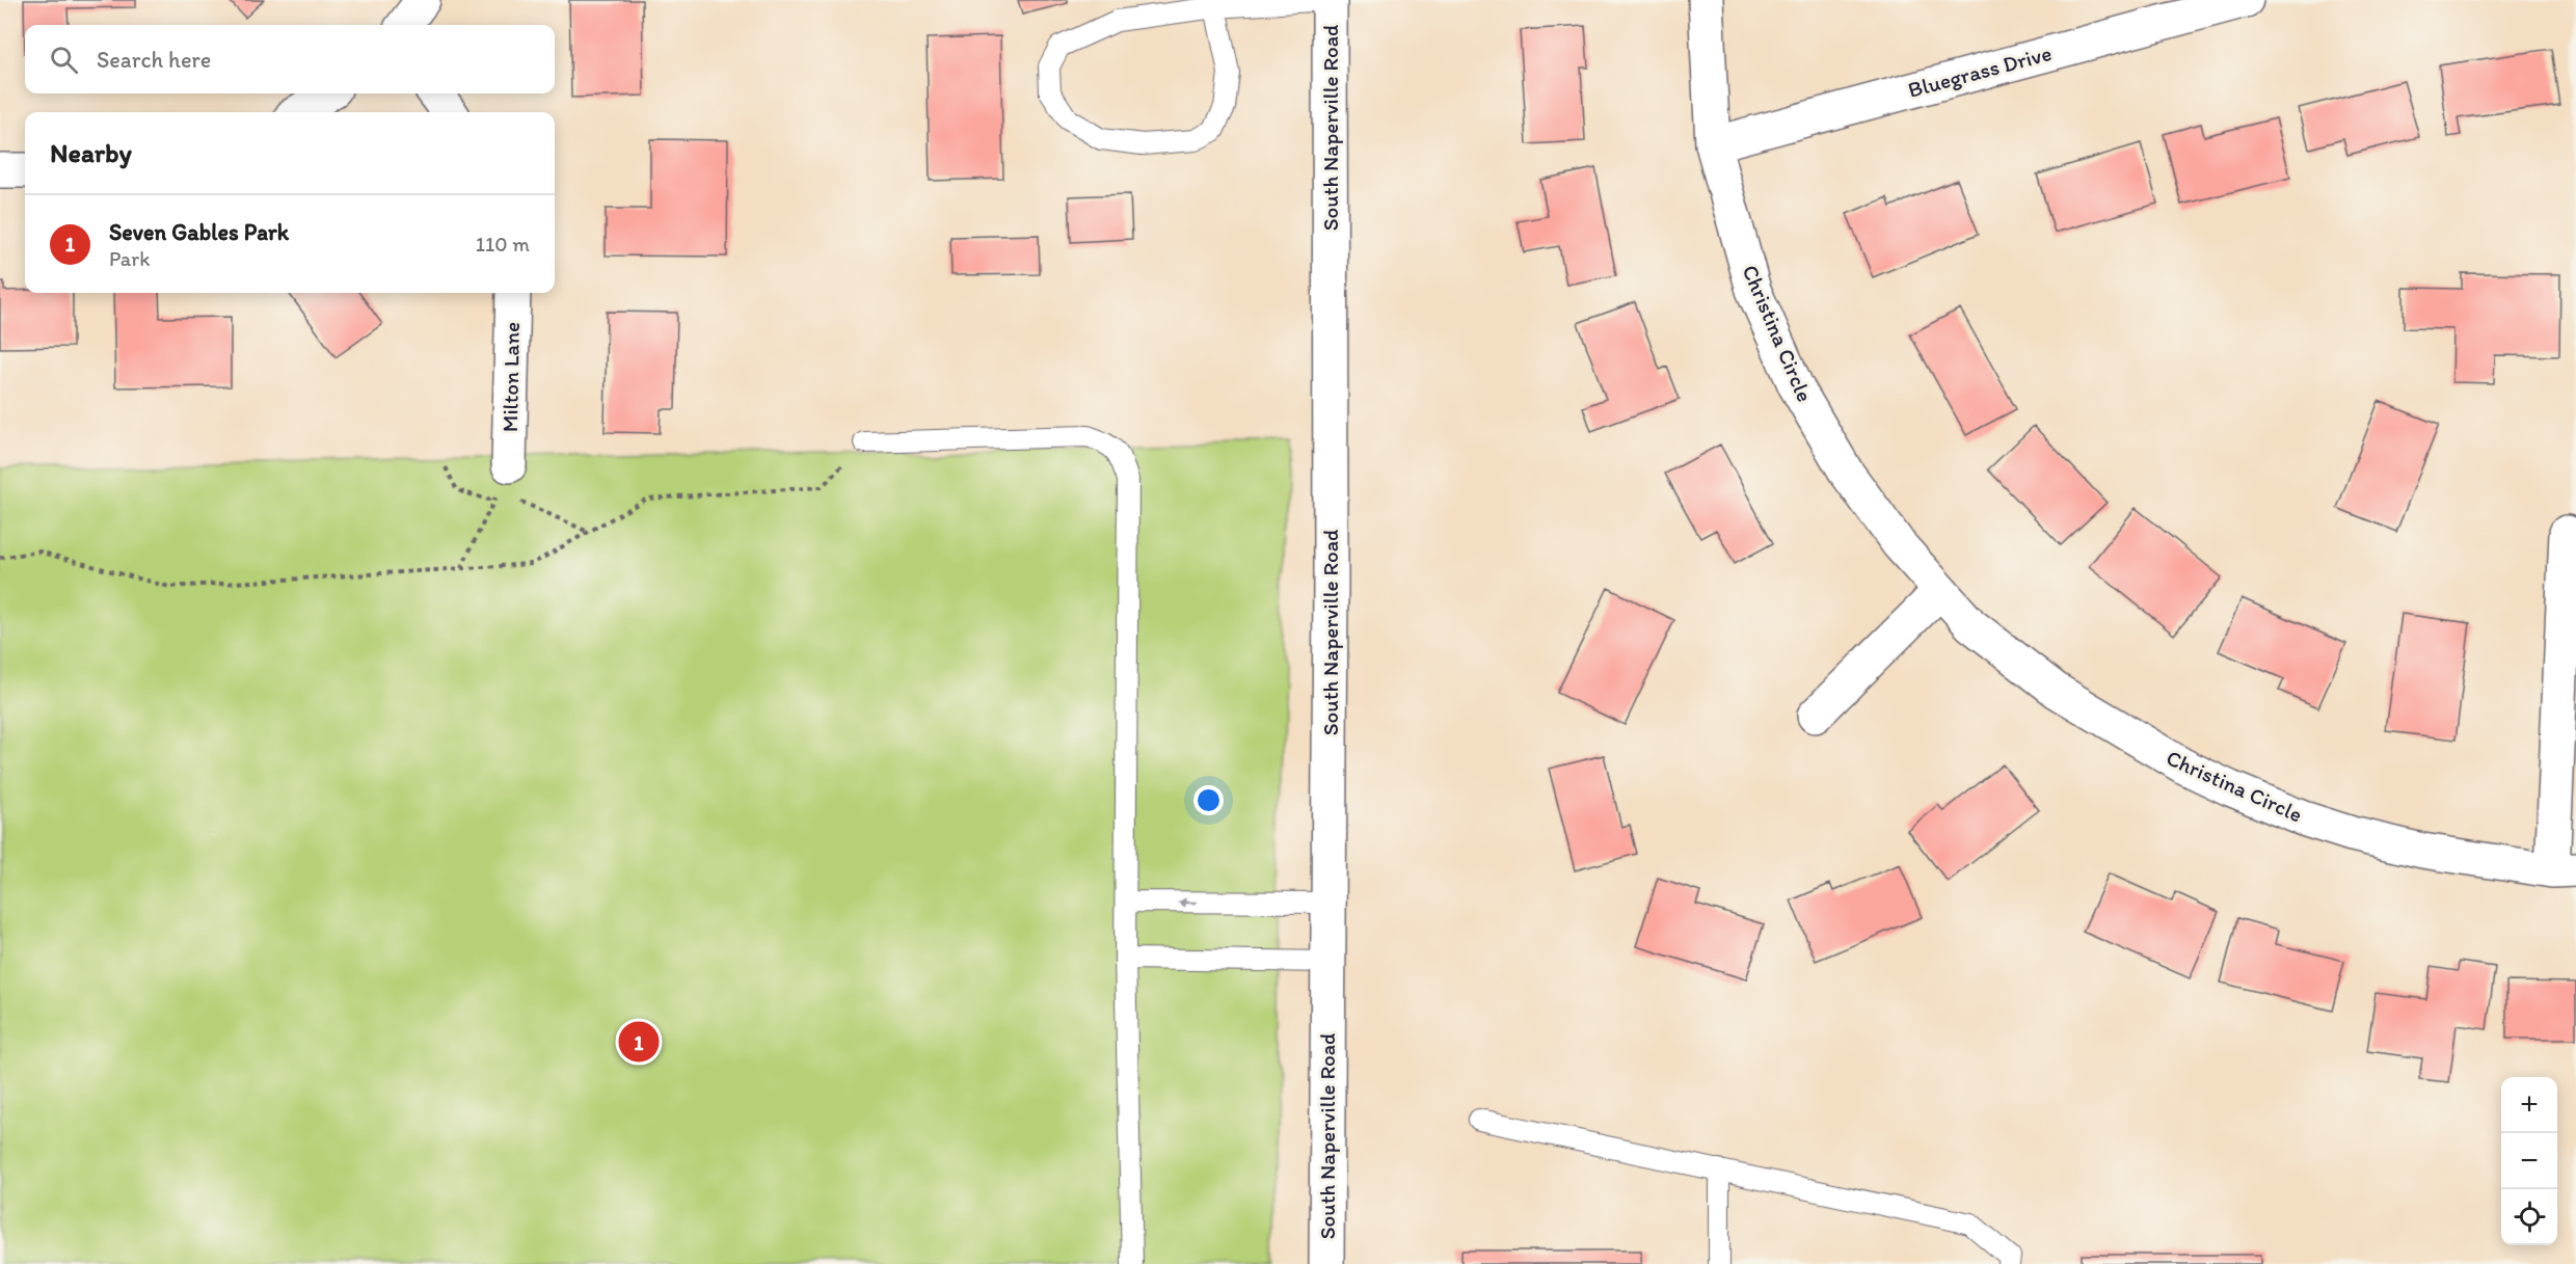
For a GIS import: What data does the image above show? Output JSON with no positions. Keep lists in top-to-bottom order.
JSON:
{
  "streets": {
    "street": [
      "Bluegrass Drive",
      "South Naperville Road",
      "Christina Circle",
      "Milton Lane"
    ]
  },
  "crossings": [
    ["Bluegrass Drive", "Christina Circle"]
  ],
  "page": {
    "search": "Search here",
    "heading": "Nearby",
    "list": [
      {
        "mark": "1",
        "name": "Seven Gables Park",
        "note": "Park",
        "value": "110 m"
      }
    ],
    "pins": "1",
    "map_buttons": ["+", "−"]
  }
}
